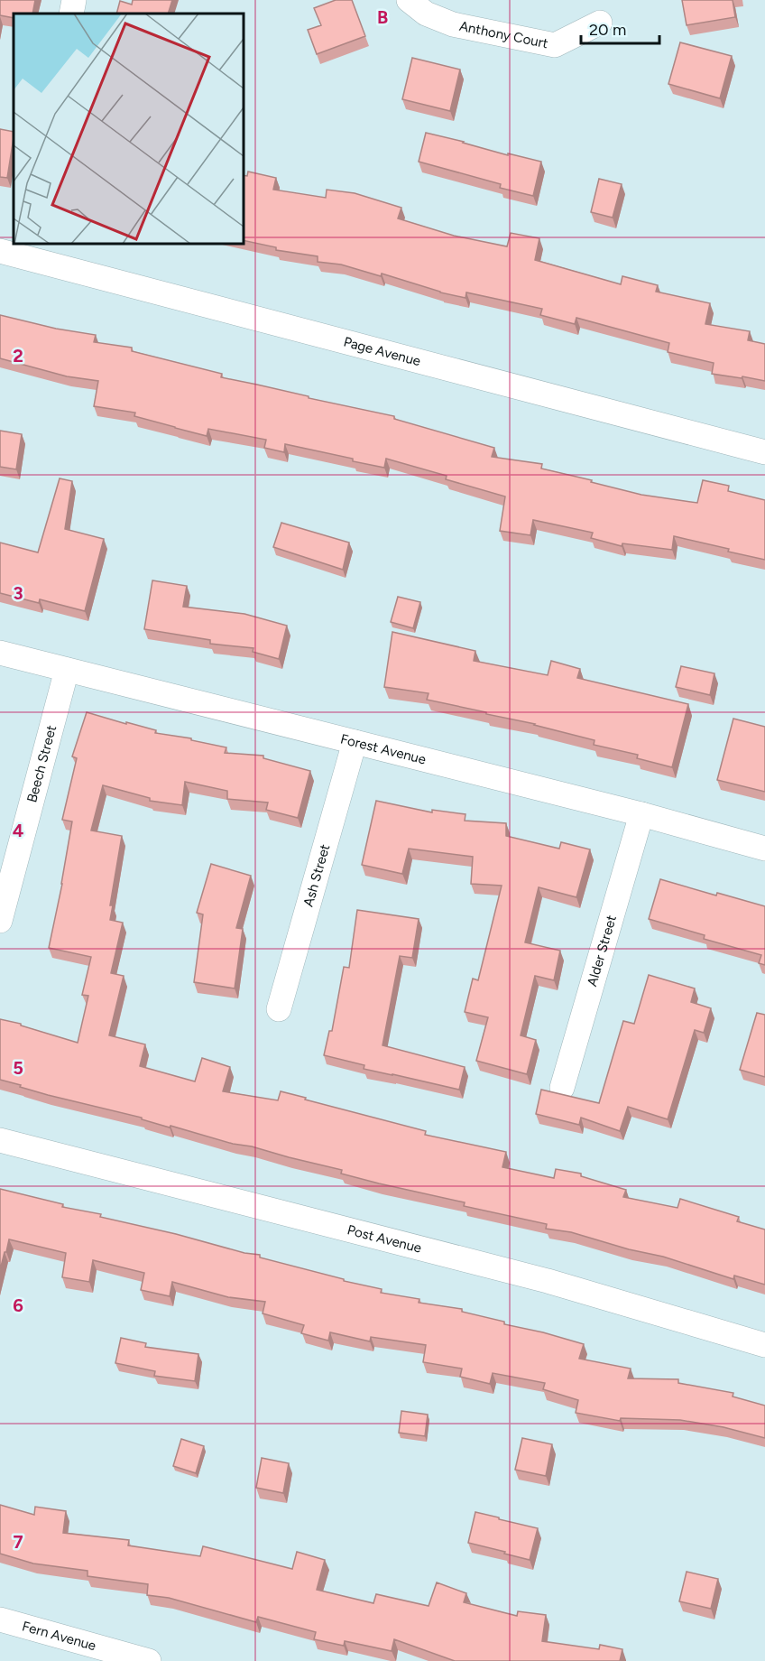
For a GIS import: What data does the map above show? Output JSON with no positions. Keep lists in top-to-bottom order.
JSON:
{
  "streets": {
    "street": [
      "Anthony Court",
      "Page Avenue",
      "Forest Avenue",
      "Beech Street",
      "Ash Street",
      "Alder Street",
      "Post Avenue",
      "Fern Avenue"
    ]
  },
  "crossings": [
    ["Forest Avenue", "Beech Street"],
    ["Forest Avenue", "Ash Street"],
    ["Forest Avenue", "Alder Street"]
  ],
  "scale_bar": "20 m",
  "grid": {
    "columns": ["B"],
    "rows": [
      "2",
      "3",
      "4",
      "5",
      "6",
      "7"
    ]
  }
}
